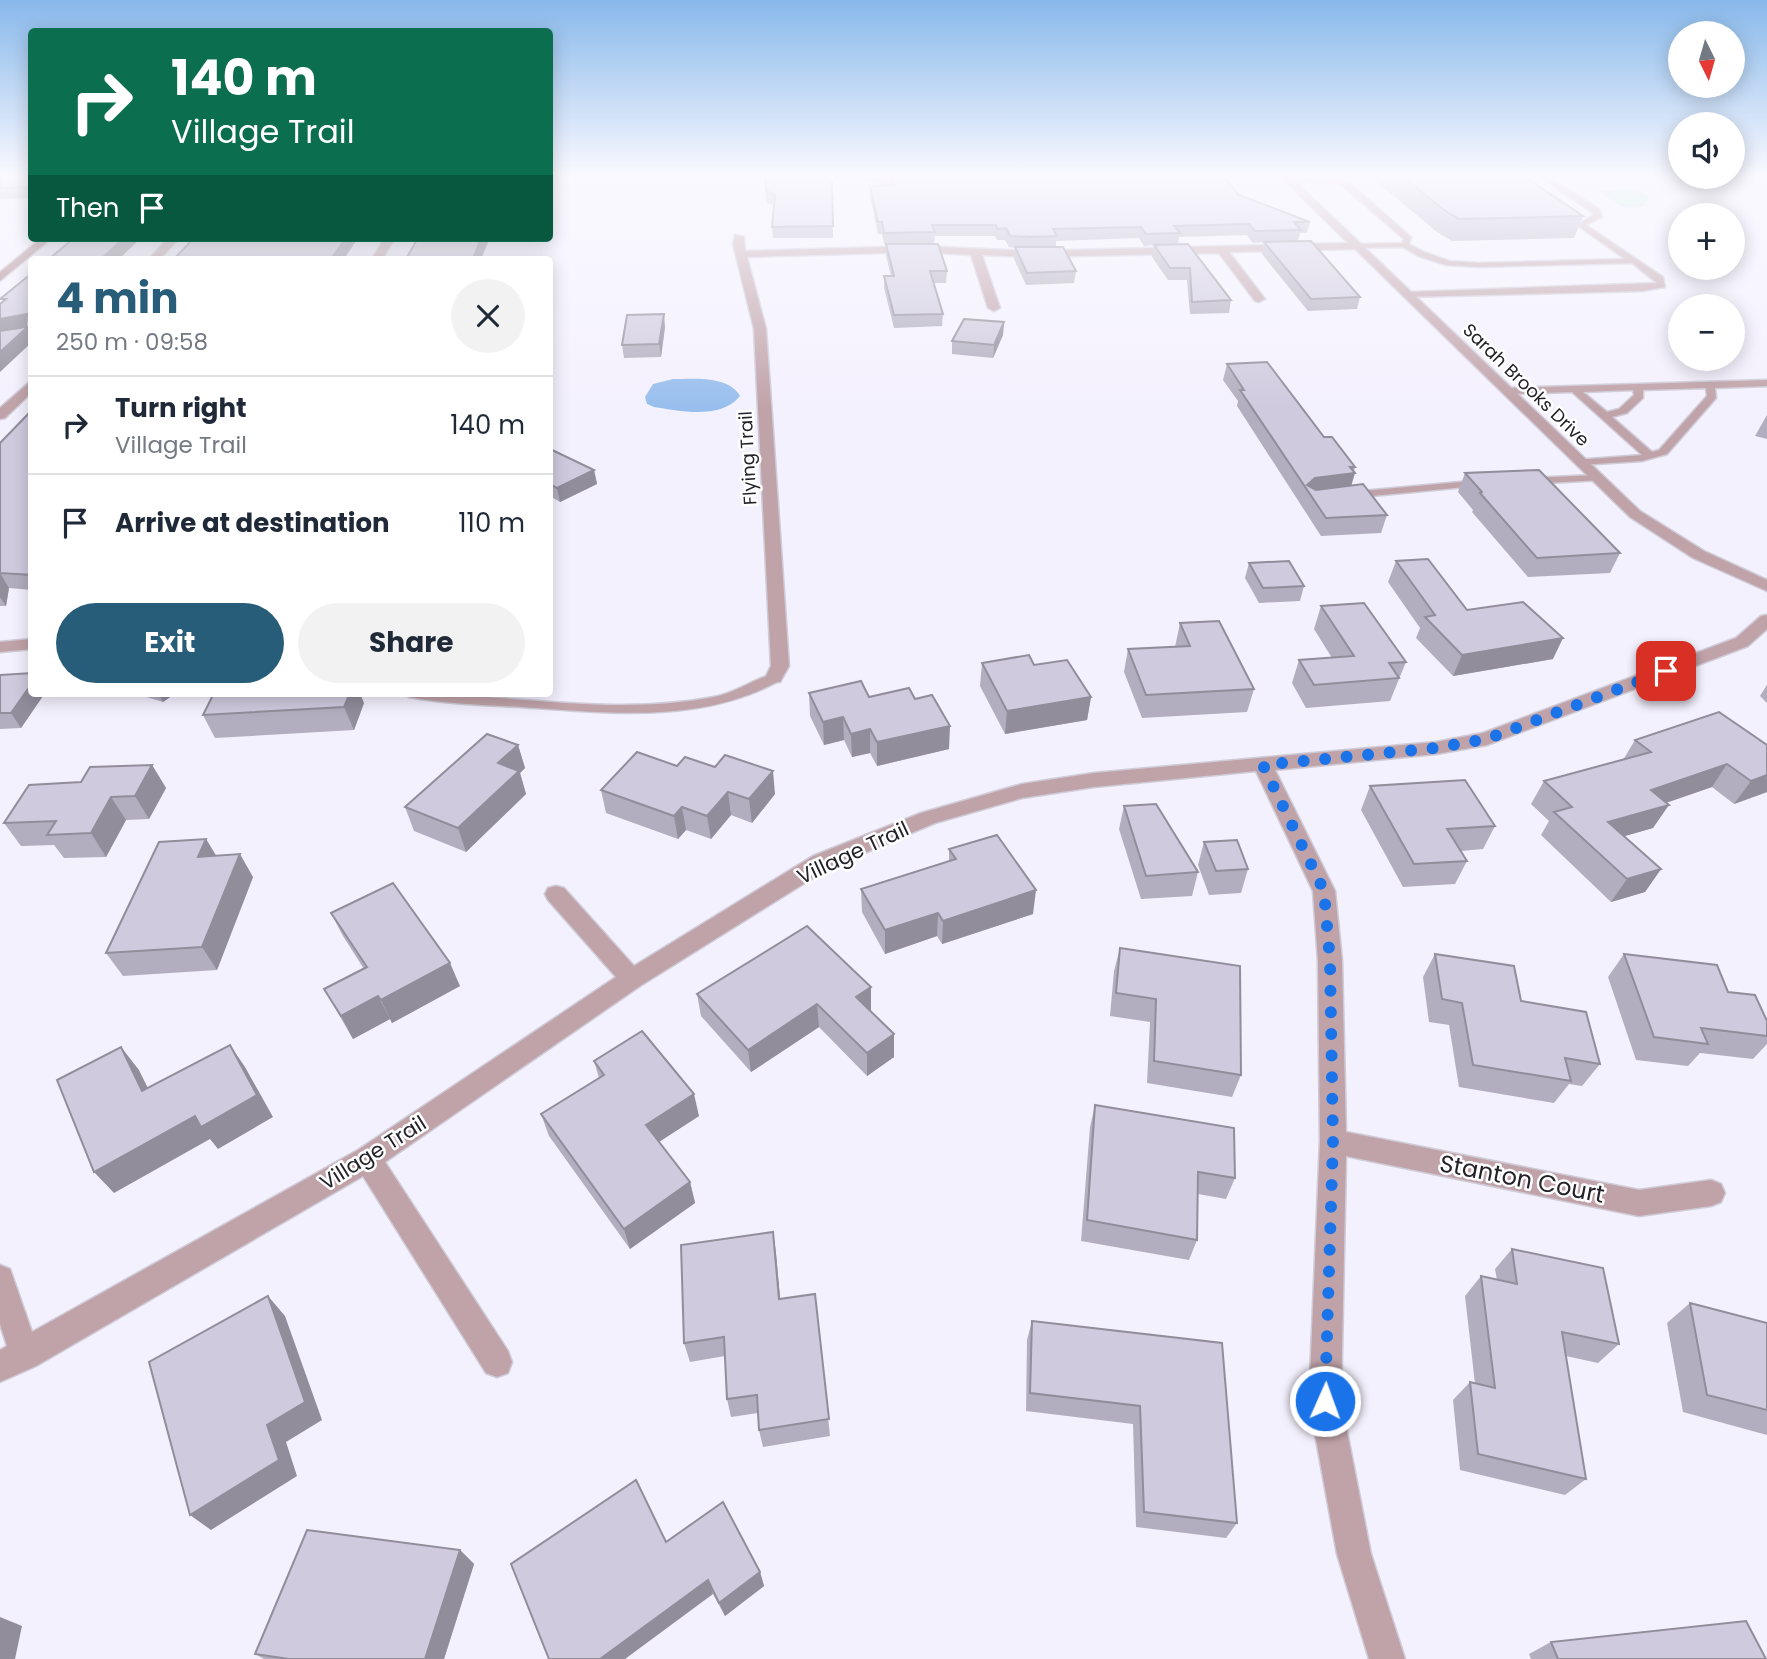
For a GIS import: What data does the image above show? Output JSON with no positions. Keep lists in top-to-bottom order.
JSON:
{
  "streets": {
    "street": [
      "Sarah Brooks Drive",
      "Flying Trail",
      "Village Trail",
      "Stanton Court"
    ]
  },
  "north": "bottom",
  "page": {
    "map_buttons": ["+", "−"],
    "turn": ["140 m", "Village Trail"],
    "then": "Then",
    "heading": ["4 min", "250 m · 09:58"],
    "list": [
      {
        "name": "Turn right",
        "note": "Village Trail",
        "value": "140 m"
      },
      {
        "name": "Arrive at destination",
        "value": "110 m"
      }
    ],
    "buttons": ["Exit", "Share"]
  }
}
